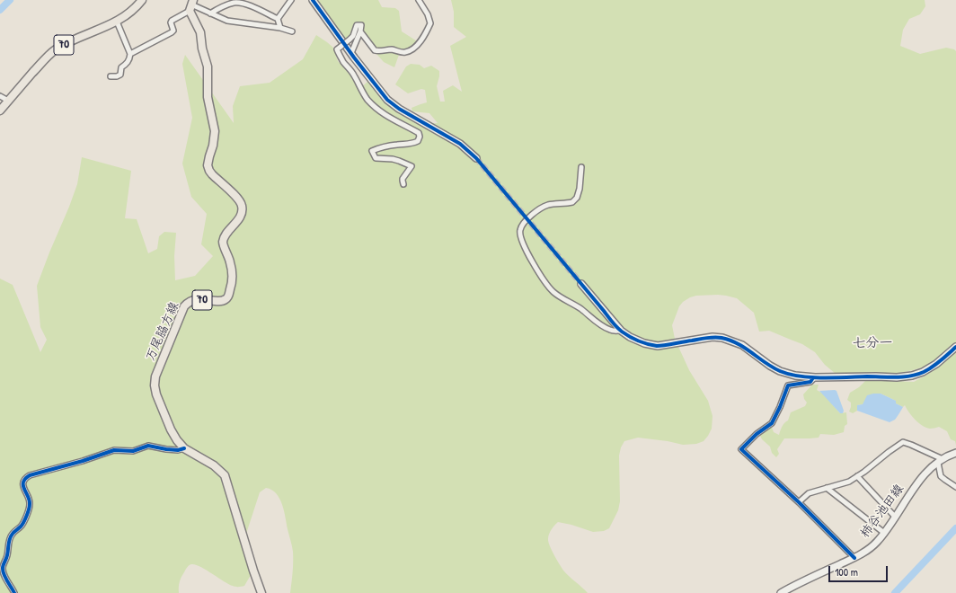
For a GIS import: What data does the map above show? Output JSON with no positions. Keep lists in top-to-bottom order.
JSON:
{
  "streets": {
    "main road": ["70", "万尾脇方線"],
    "street": ["柿谷池田線"]
  },
  "districts": ["七分一"],
  "scale_bar": "100 m"
}
